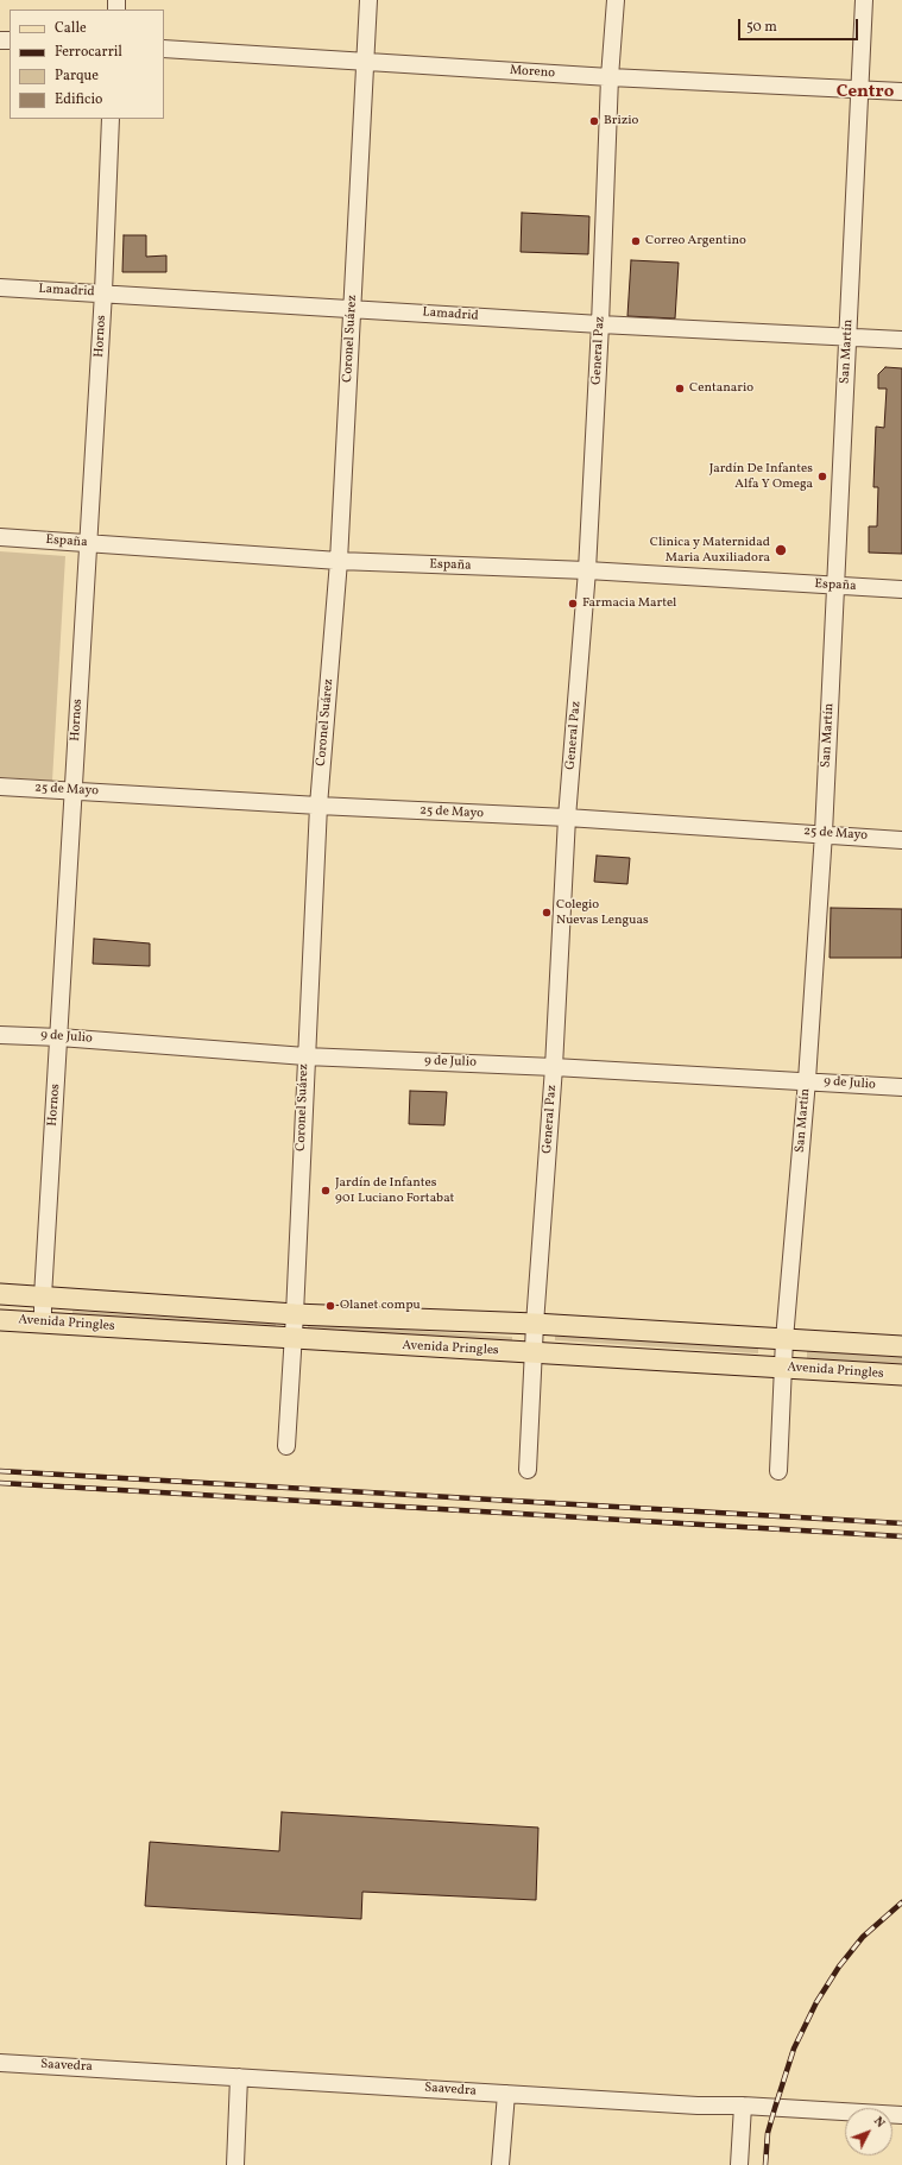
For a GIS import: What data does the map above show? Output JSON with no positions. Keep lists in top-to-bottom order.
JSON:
{
  "streets": {
    "main road": ["Avenida Pringles"],
    "street": [
      "Moreno",
      "Lamadrid",
      "Hornos",
      "Coronel Suárez",
      "General Paz",
      "San Martín",
      "España",
      "25 de Mayo",
      "9 de Julio",
      "Saavedra"
    ]
  },
  "crossings": [
    ["Moreno", "Coronel Suárez"],
    ["Moreno", "General Paz"],
    ["Moreno", "San Martín"],
    ["Lamadrid", "Hornos"],
    ["Lamadrid", "Coronel Suárez"],
    ["Lamadrid", "General Paz"],
    ["Lamadrid", "San Martín"],
    ["Hornos", "España"],
    ["Hornos", "25 de Mayo"],
    ["Hornos", "9 de Julio"],
    ["Hornos", "Avenida Pringles"],
    ["Coronel Suárez", "España"],
    ["Coronel Suárez", "25 de Mayo"],
    ["Coronel Suárez", "9 de Julio"],
    ["Coronel Suárez", "Avenida Pringles"],
    ["General Paz", "España"],
    ["General Paz", "25 de Mayo"],
    ["General Paz", "9 de Julio"],
    ["General Paz", "Avenida Pringles"],
    ["San Martín", "España"],
    ["San Martín", "25 de Mayo"],
    ["San Martín", "9 de Julio"],
    ["San Martín", "Avenida Pringles"]
  ],
  "districts": ["Centro"],
  "places": [
    "Brizio",
    "Correo Argentino",
    "Centanario",
    "Jardín De Infantes Alfa Y Omega",
    "Clinica y Maternidad Maria Auxiliadora",
    "Farmacia Martel",
    "Colegio Nuevas Lenguas",
    "Jardín de Infantes 901 Luciano Fortabat",
    "Olanet compu"
  ],
  "legend": [
    "Calle",
    "Ferrocarril",
    "Parque",
    "Edificio"
  ],
  "scale_bar": "50 m",
  "north": "top right"
}
